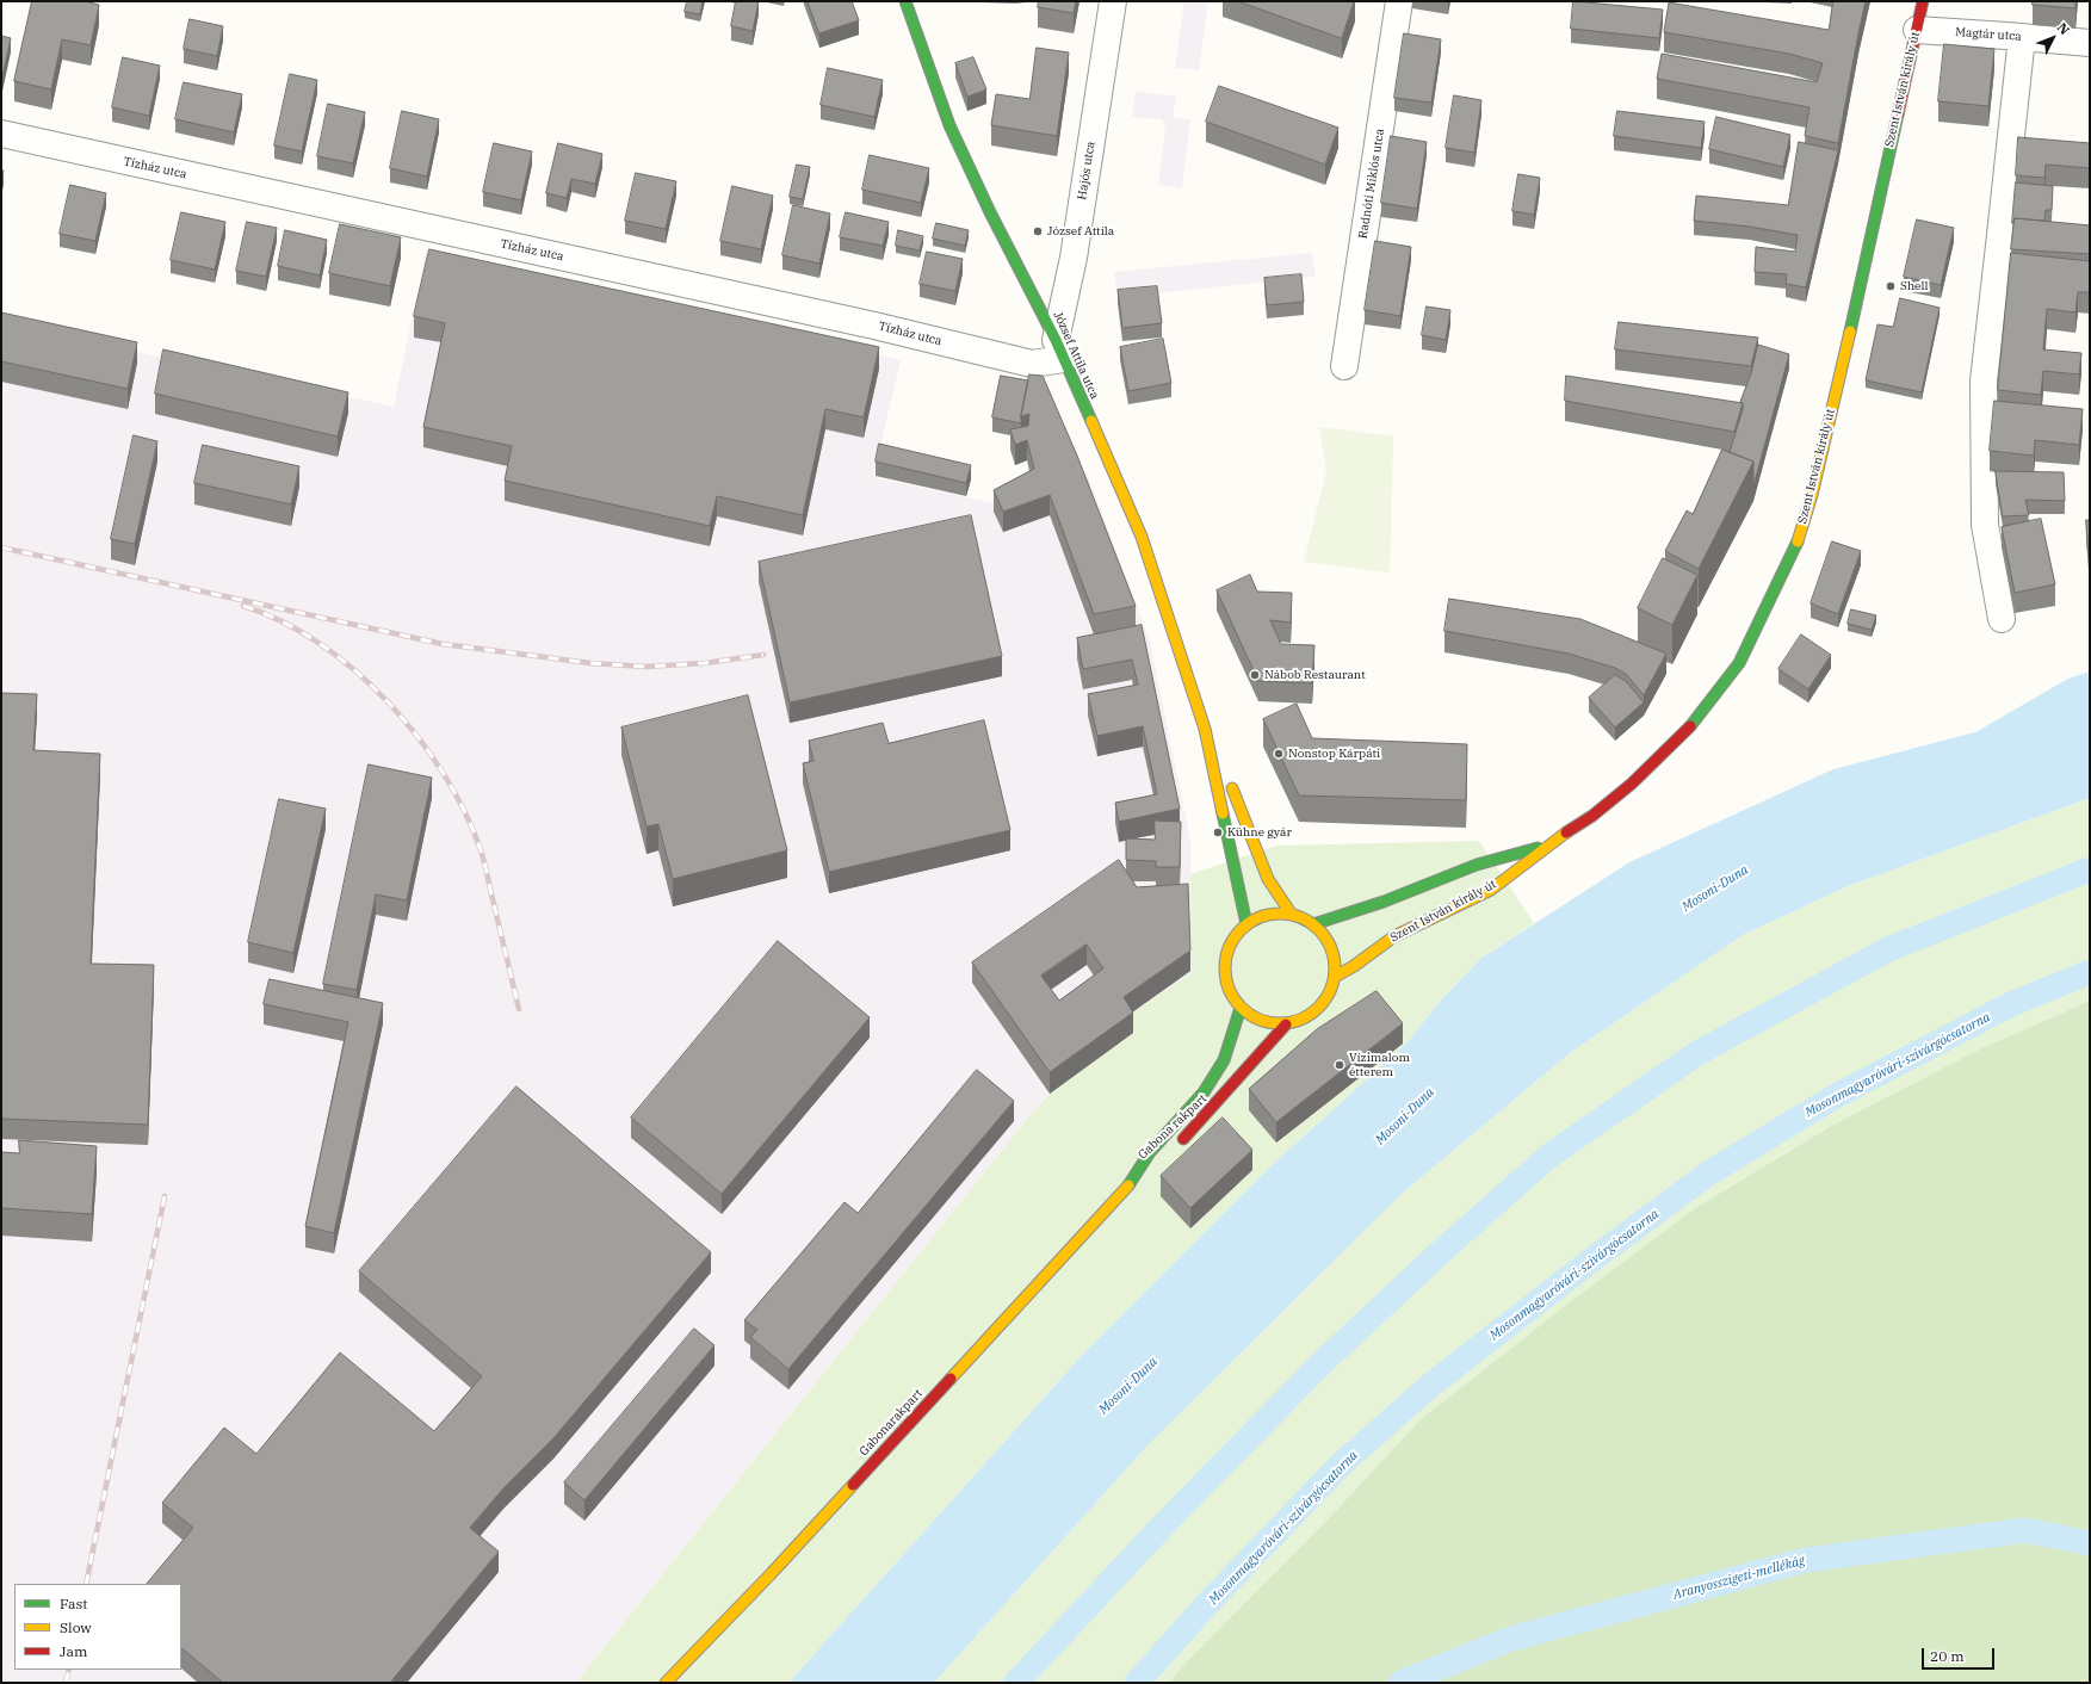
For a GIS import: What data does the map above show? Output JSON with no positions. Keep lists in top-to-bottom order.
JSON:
{
  "streets": {
    "main road": [
      "Szent István király út",
      "József Attila utca",
      "Gabona rakpart",
      "Gabonarakpart"
    ],
    "street": [
      "Magtár utca",
      "Tízház utca",
      "Hajós utca",
      "Radnóti Miklós utca"
    ]
  },
  "crossings": [
    ["Magtár utca", "Szent István király út"],
    ["Szent István király út", "József Attila utca"],
    ["Szent István király út", "Gabona rakpart"],
    ["Tízház utca", "Hajós utca"],
    ["Tízház utca", "József Attila utca"],
    ["Hajós utca", "József Attila utca"],
    ["József Attila utca", "Gabona rakpart"],
    ["Gabona rakpart", "Gabonarakpart"]
  ],
  "water": ["Mosoni-Duna", "Mosonmagyaróvári-szivárgócsatorna", "Aranyosszigeti-mellékág"],
  "places": [
    "József Attila",
    "Shell",
    "Nábob Restaurant",
    "Nonstop Kárpáti",
    "Kühne gyár",
    "Vízimalom étterem"
  ],
  "legend": ["Fast", "Slow", "Jam"],
  "scale_bar": "20 m",
  "north": "top right"
}
